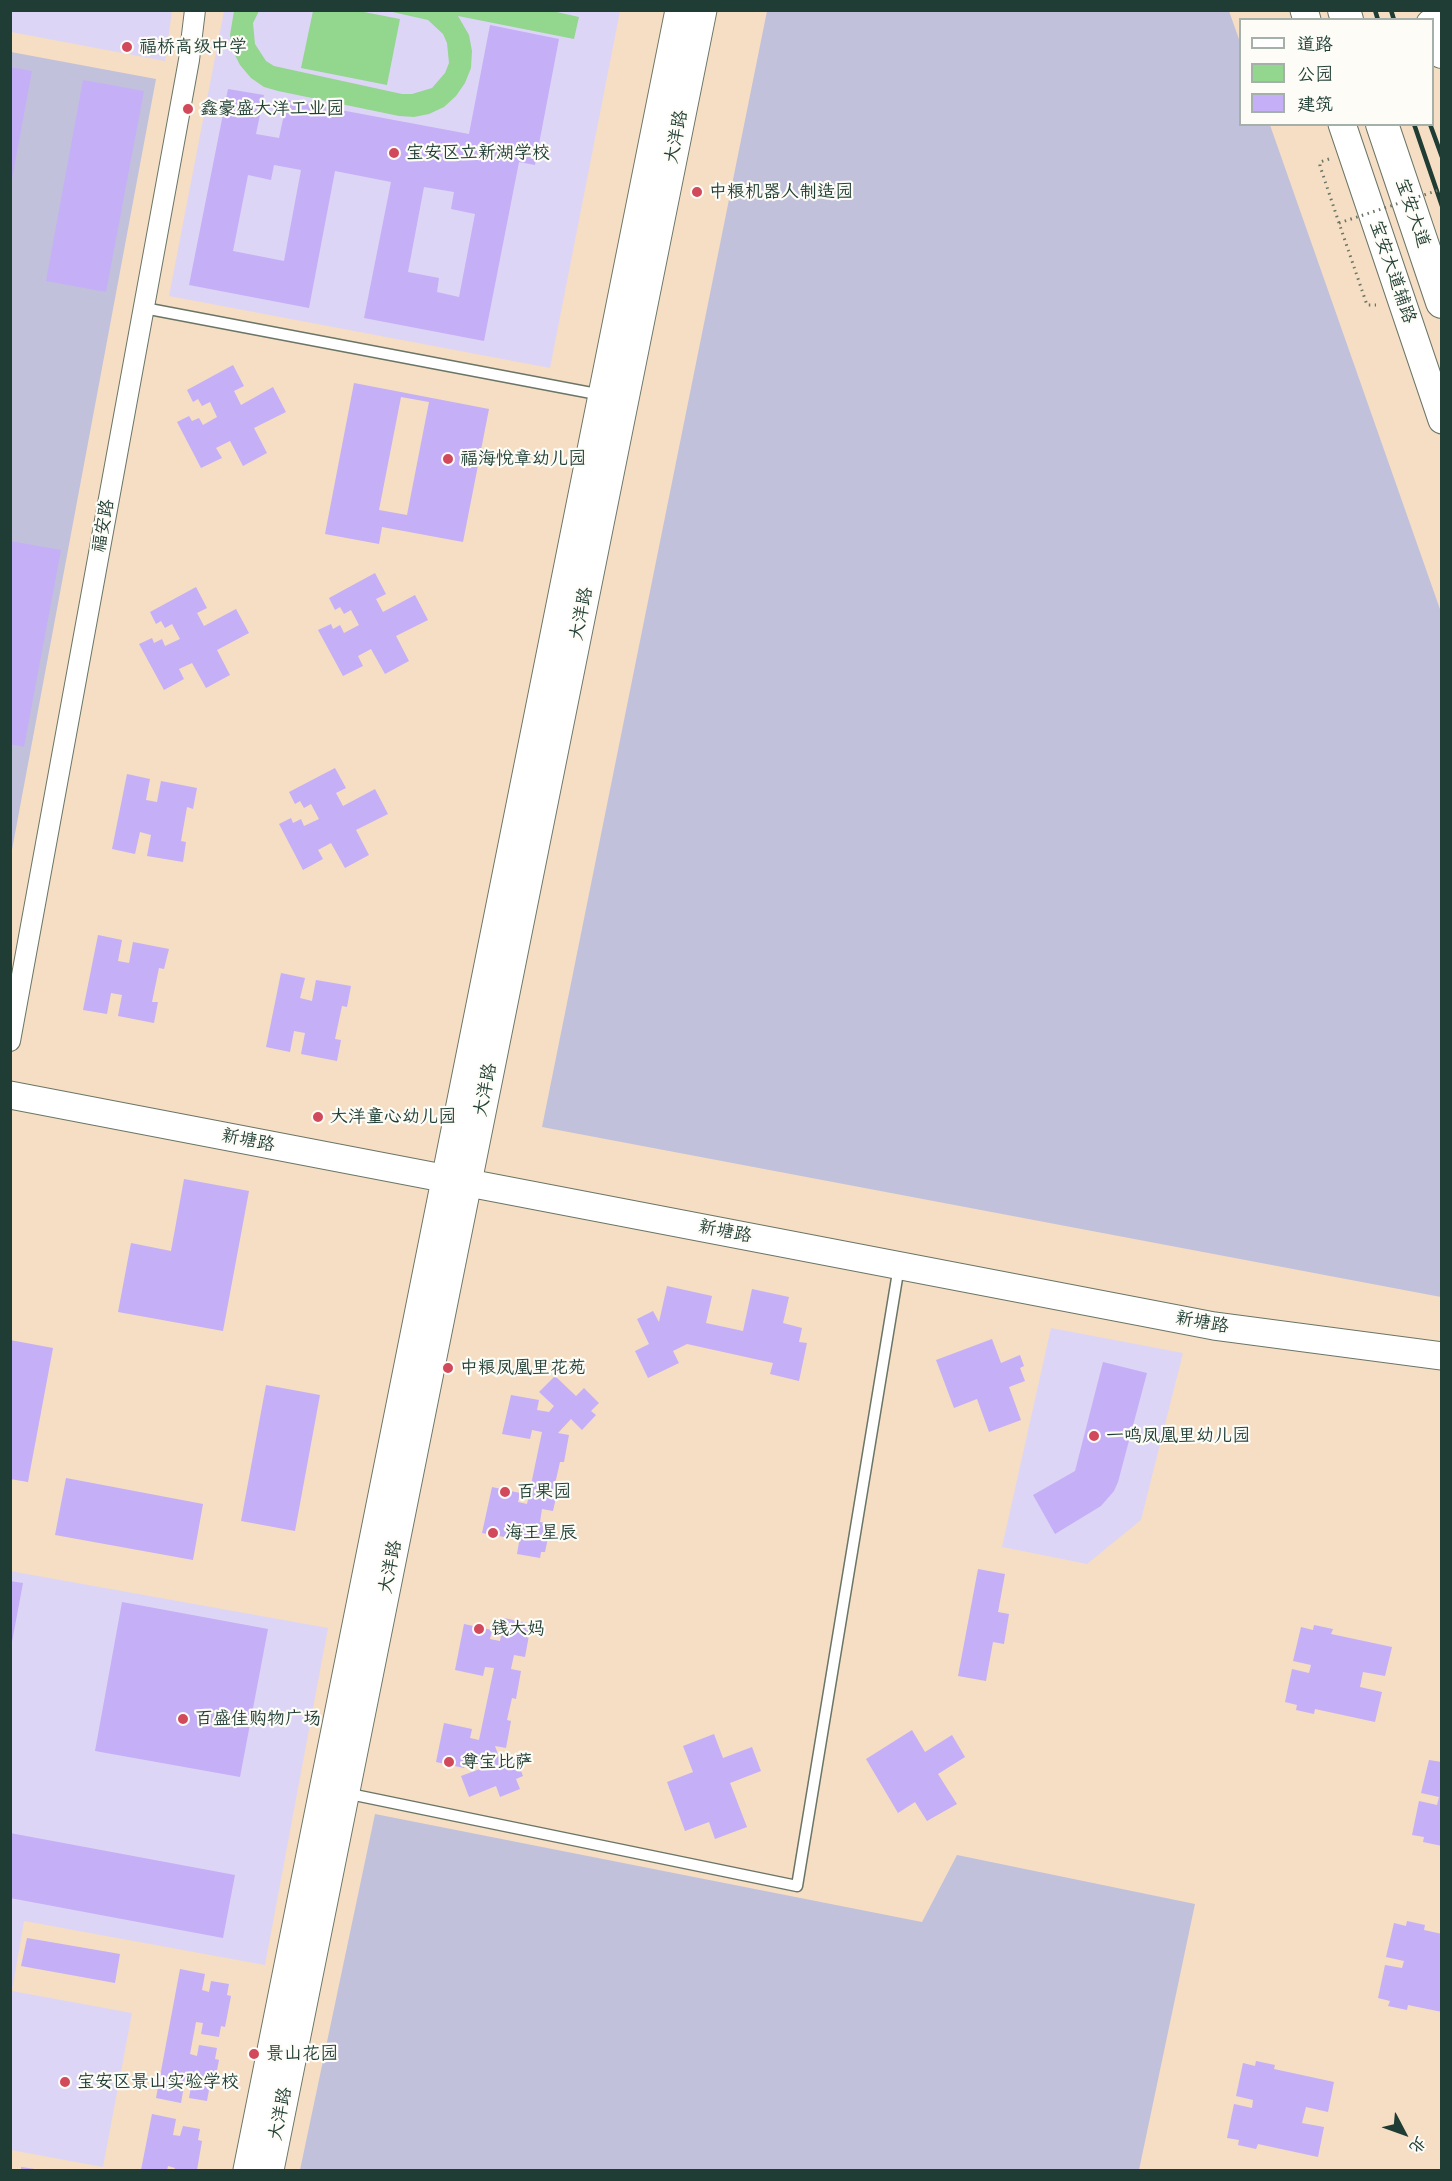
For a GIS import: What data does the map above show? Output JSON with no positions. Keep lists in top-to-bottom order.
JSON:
{
  "streets": {
    "main road": ["宝安大道"],
    "street": [
      "大洋路",
      "宝安大道辅路",
      "福安路",
      "新塘路"
    ]
  },
  "crossings": [
    ["大洋路", "新塘路"]
  ],
  "places": [
    "福桥高级中学",
    "鑫豪盛大洋工业园",
    "宝安区立新湖学校",
    "中粮机器人制造园",
    "福海悦章幼儿园",
    "大洋童心幼儿园",
    "中粮凤凰里花苑",
    "一鸣凤凰里幼儿园",
    "百果园",
    "海王星辰",
    "钱大妈",
    "百盛佳购物广场",
    "尊宝比萨",
    "景山花园",
    "宝安区景山实验学校"
  ],
  "legend": ["道路", "公园", "建筑"],
  "north": "bottom right"
}
